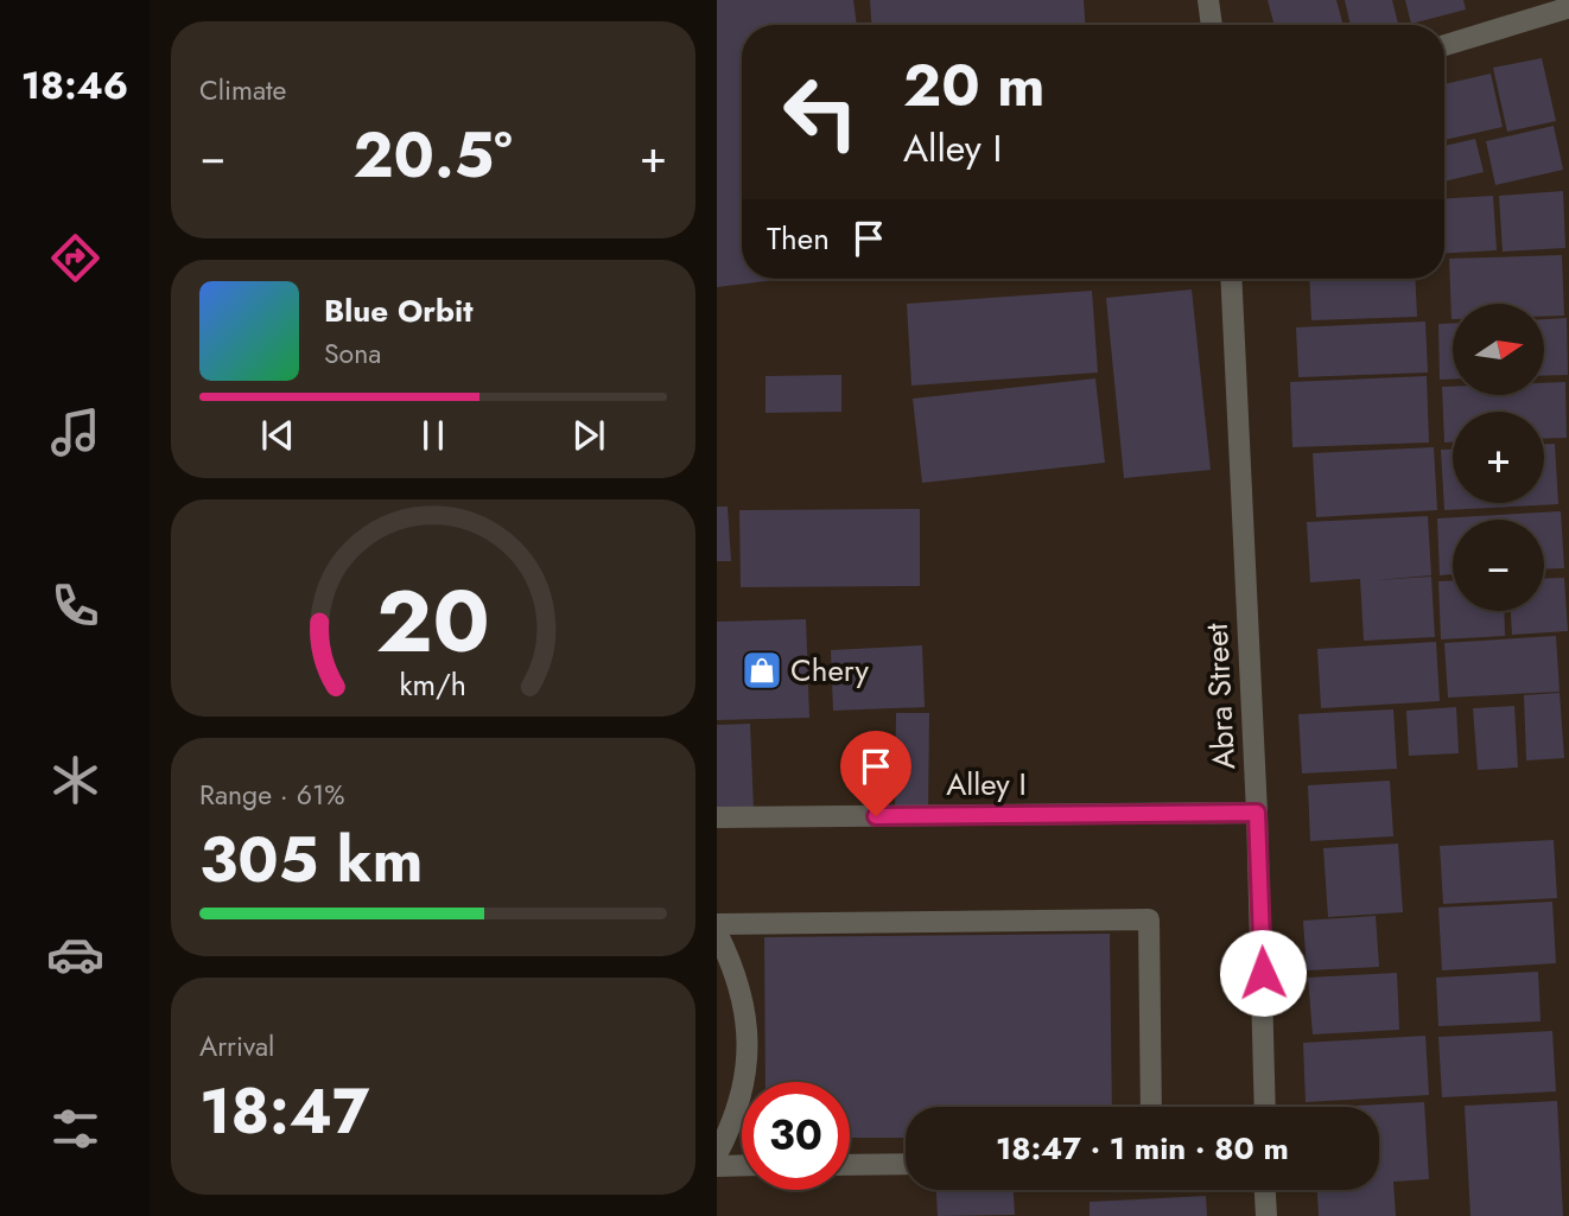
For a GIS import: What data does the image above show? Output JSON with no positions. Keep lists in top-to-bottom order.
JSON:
{
  "streets": {
    "street": ["Abra Street", "Alley I"]
  },
  "crossings": [
    ["Abra Street", "Alley I"]
  ],
  "places": {
    "shop": ["Chery"]
  },
  "north": "right",
  "page": {
    "tabs": "18:46",
    "tile": [
      "Climate",
      ["Range · 61%", "305 km"],
      ["Arrival", "18:47"]
    ],
    "turn": ["20 m", "Alley I"],
    "heat": ["−", "20.5°", "+"],
    "then": "Then",
    "song": ["Blue Orbit", "Sona"],
    "map_buttons": ["+", "−"],
    "limit": "30",
    "trip": "18:47 · 1 min · 80 m",
    "gauge": ["20", "km/h"]
  }
}
